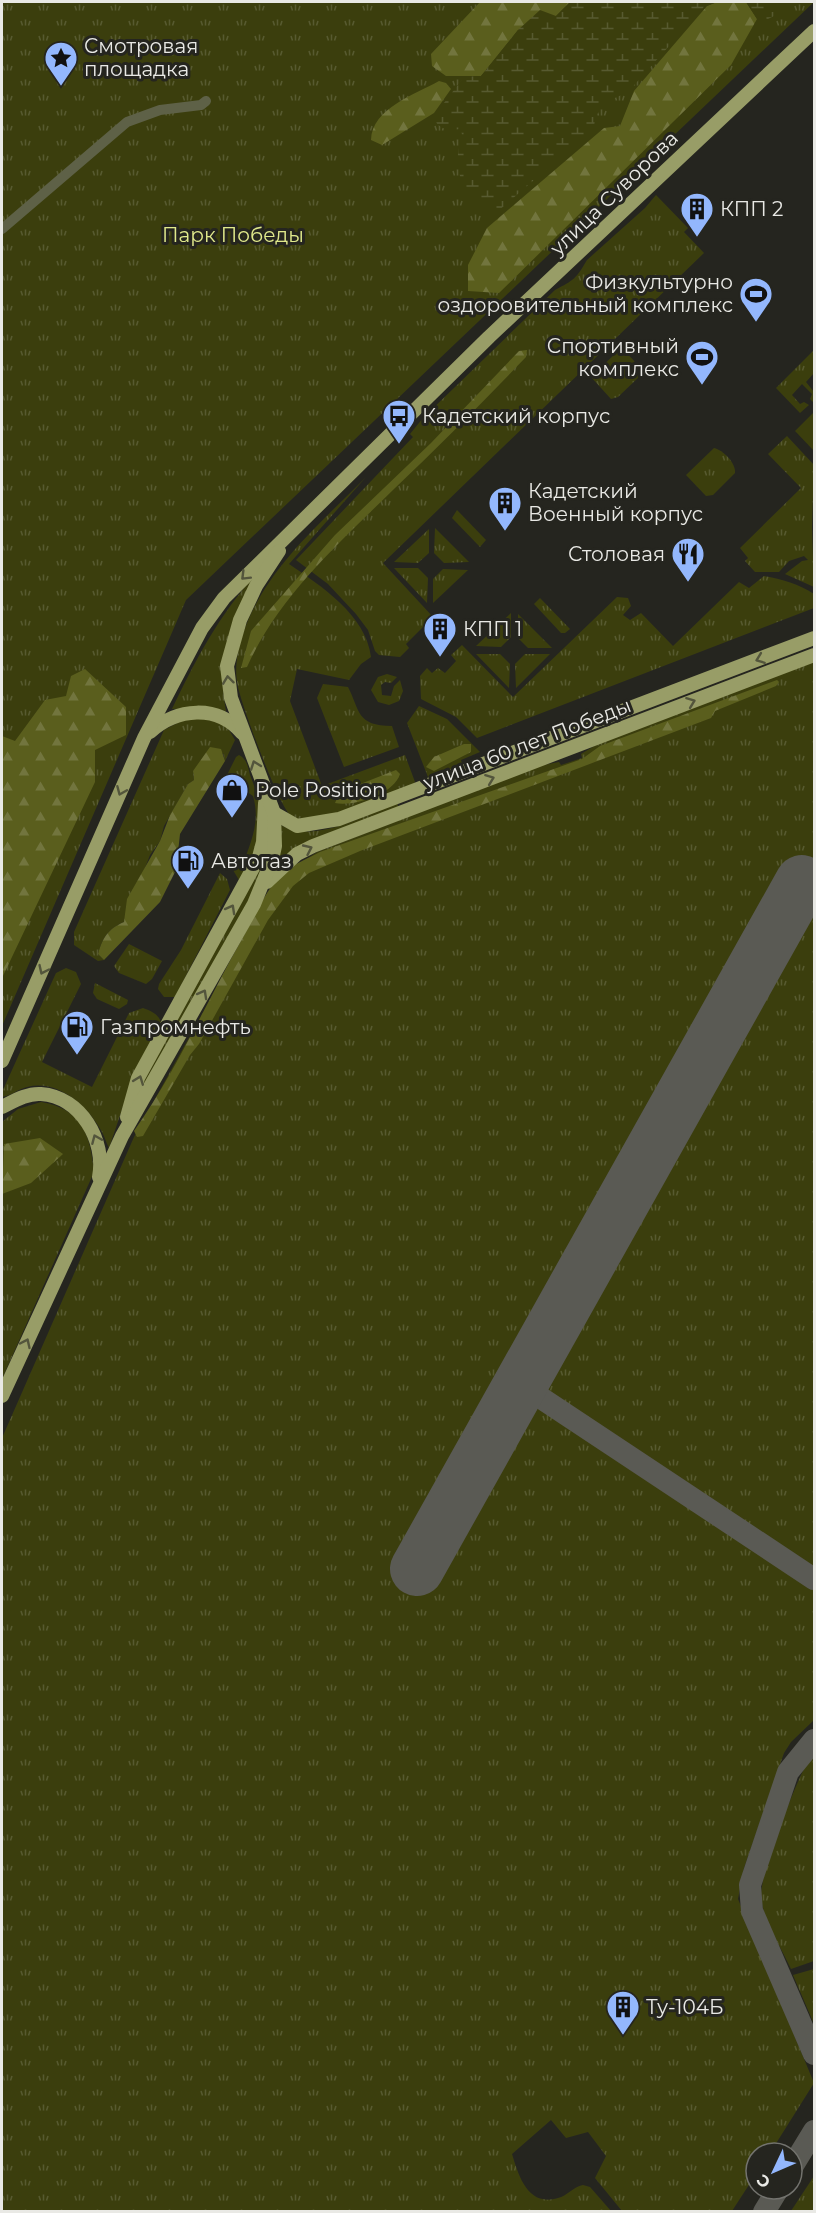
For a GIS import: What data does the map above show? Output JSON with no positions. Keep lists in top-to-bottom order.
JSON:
{
  "streets": {
    "main road": ["улица Суворова", "улица 60 лет Победы"]
  },
  "parks": ["Парк Победы"],
  "places": {
    "place": ["Смотровая площадка"],
    "building": [
      "КПП 2",
      "Кадетский Военный корпус",
      "КПП 1",
      "Ту-104Б"
    ],
    "sports": ["Физкультурно оздоровительный комплекс", "Спортивный комплекс"],
    "bus stop": ["Кадетский корпус"],
    "restaurant": ["Столовая"],
    "shop": ["Pole Position"],
    "fuel station": ["Автогаз", "Газпромнефть"]
  },
  "north": "bottom left"
}
